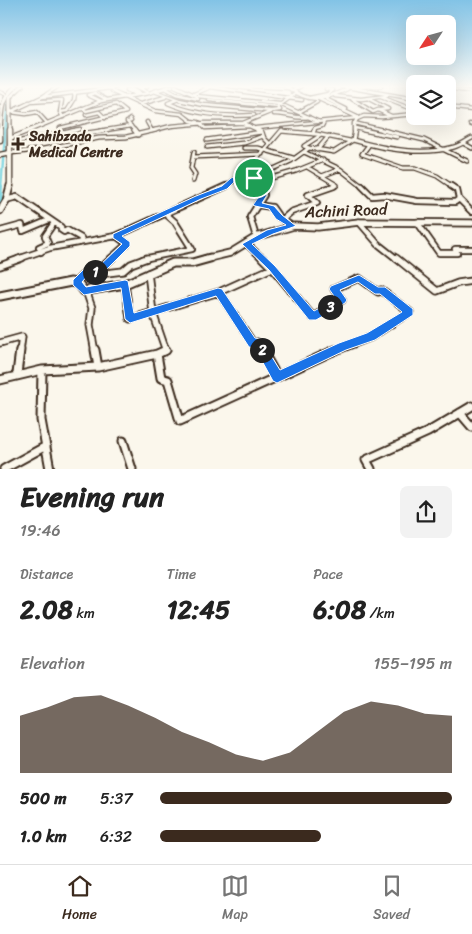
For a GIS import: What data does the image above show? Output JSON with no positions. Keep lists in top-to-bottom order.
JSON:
{
  "streets": {
    "main road": ["Achini Road"]
  },
  "places": {
    "health": ["Sahibzada Medical Centre"]
  },
  "north": "bottom left",
  "page": {
    "pins": ["1", "3", "2"],
    "heading": ["Evening run", "19:46"],
    "stats": [
      ["Distance", "2.08 km"],
      ["Time", "12:45"],
      ["Pace", "6:08 /km"]
    ],
    "chart": ["Elevation", "155–195 m"],
    "list": [
      {
        "name": "500 m",
        "note": "5:37"
      },
      {
        "name": "1.0 km",
        "note": "6:32"
      }
    ],
    "tabs": ["Home", "Map", "Saved"]
  }
}
